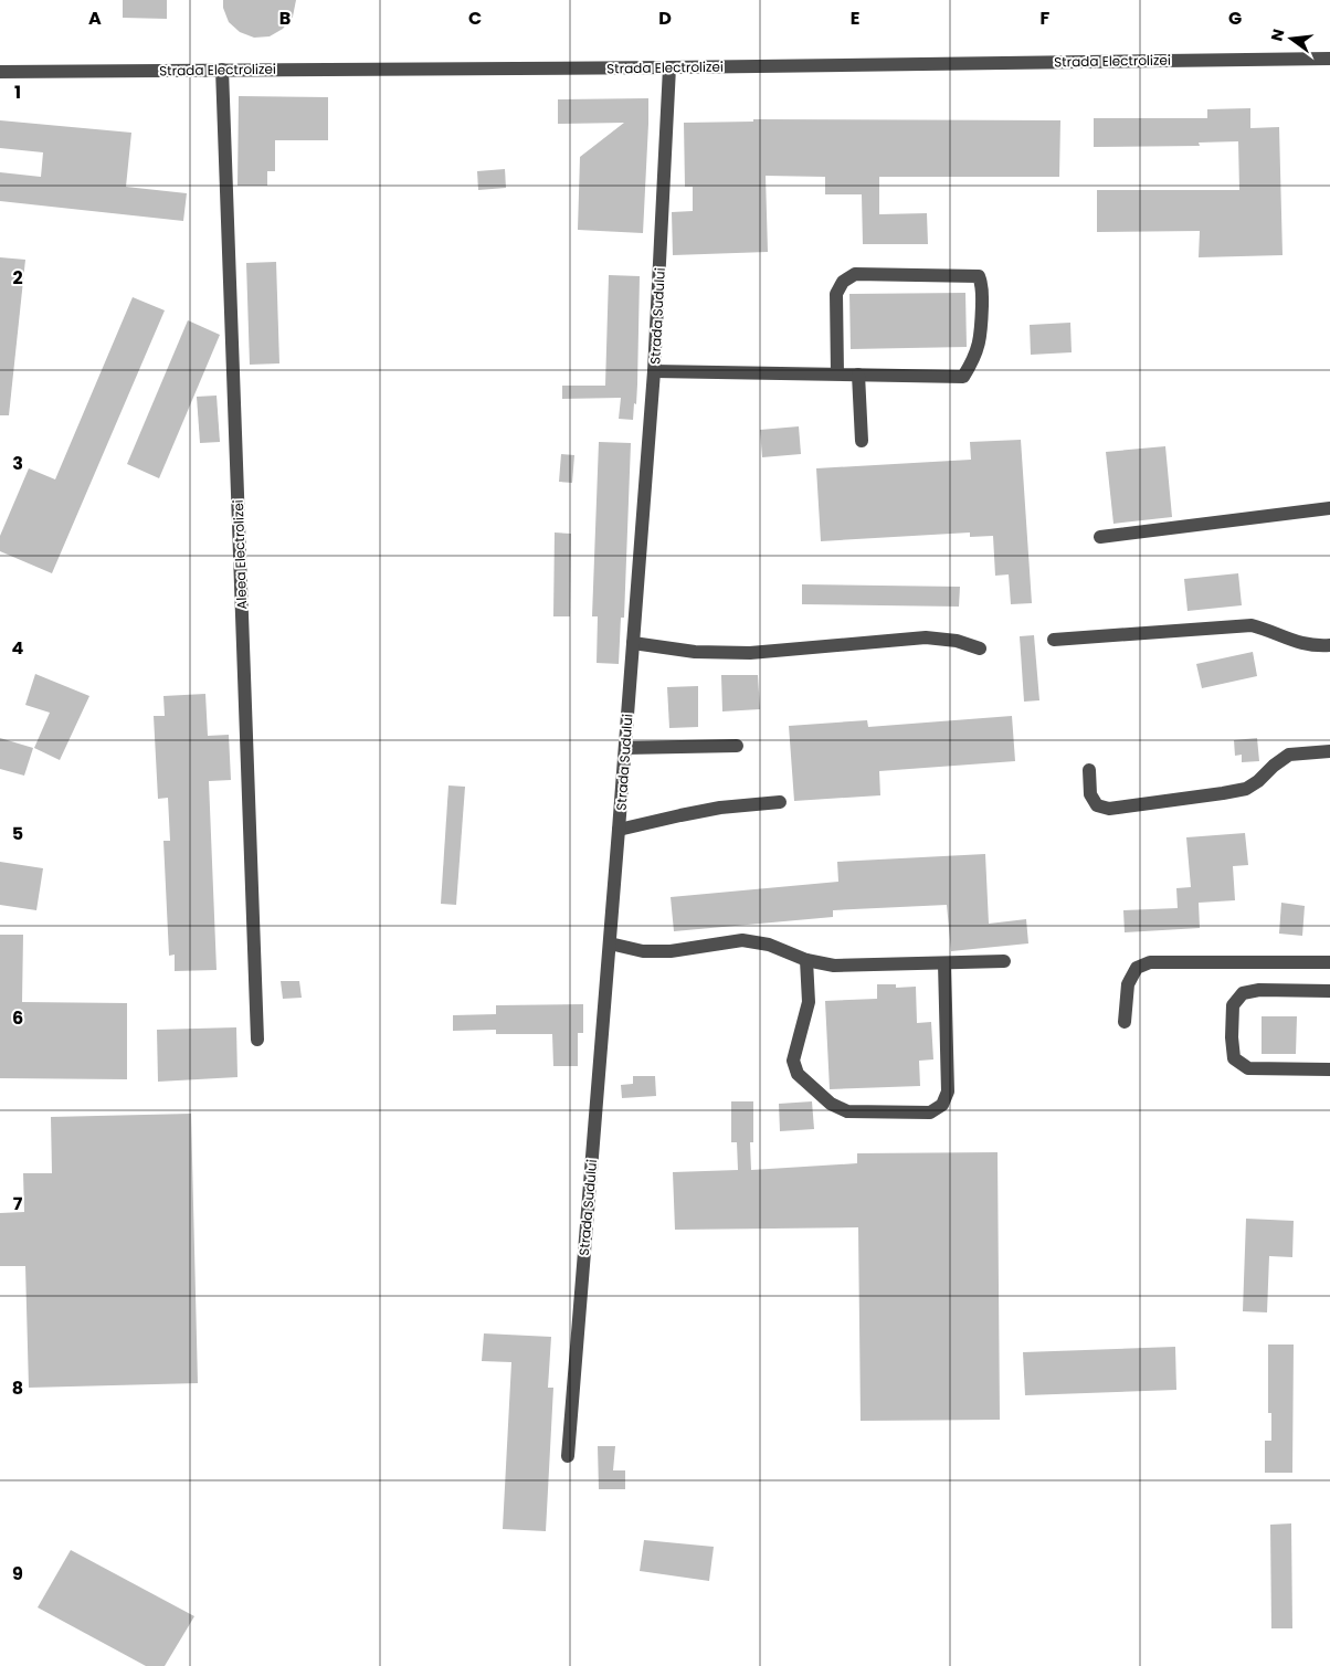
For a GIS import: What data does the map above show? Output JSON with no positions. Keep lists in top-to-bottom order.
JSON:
{
  "streets": {
    "street": ["Strada Electrolizei", "Strada Sudului", "Aleea Electrolizei"]
  },
  "crossings": [
    ["Strada Electrolizei", "Strada Sudului"],
    ["Strada Electrolizei", "Aleea Electrolizei"]
  ],
  "north": "left",
  "grid": {
    "columns": [
      "A",
      "B",
      "C",
      "D",
      "E",
      "F",
      "G"
    ],
    "rows": [
      "1",
      "2",
      "3",
      "4",
      "5",
      "6",
      "7",
      "8",
      "9"
    ]
  }
}
